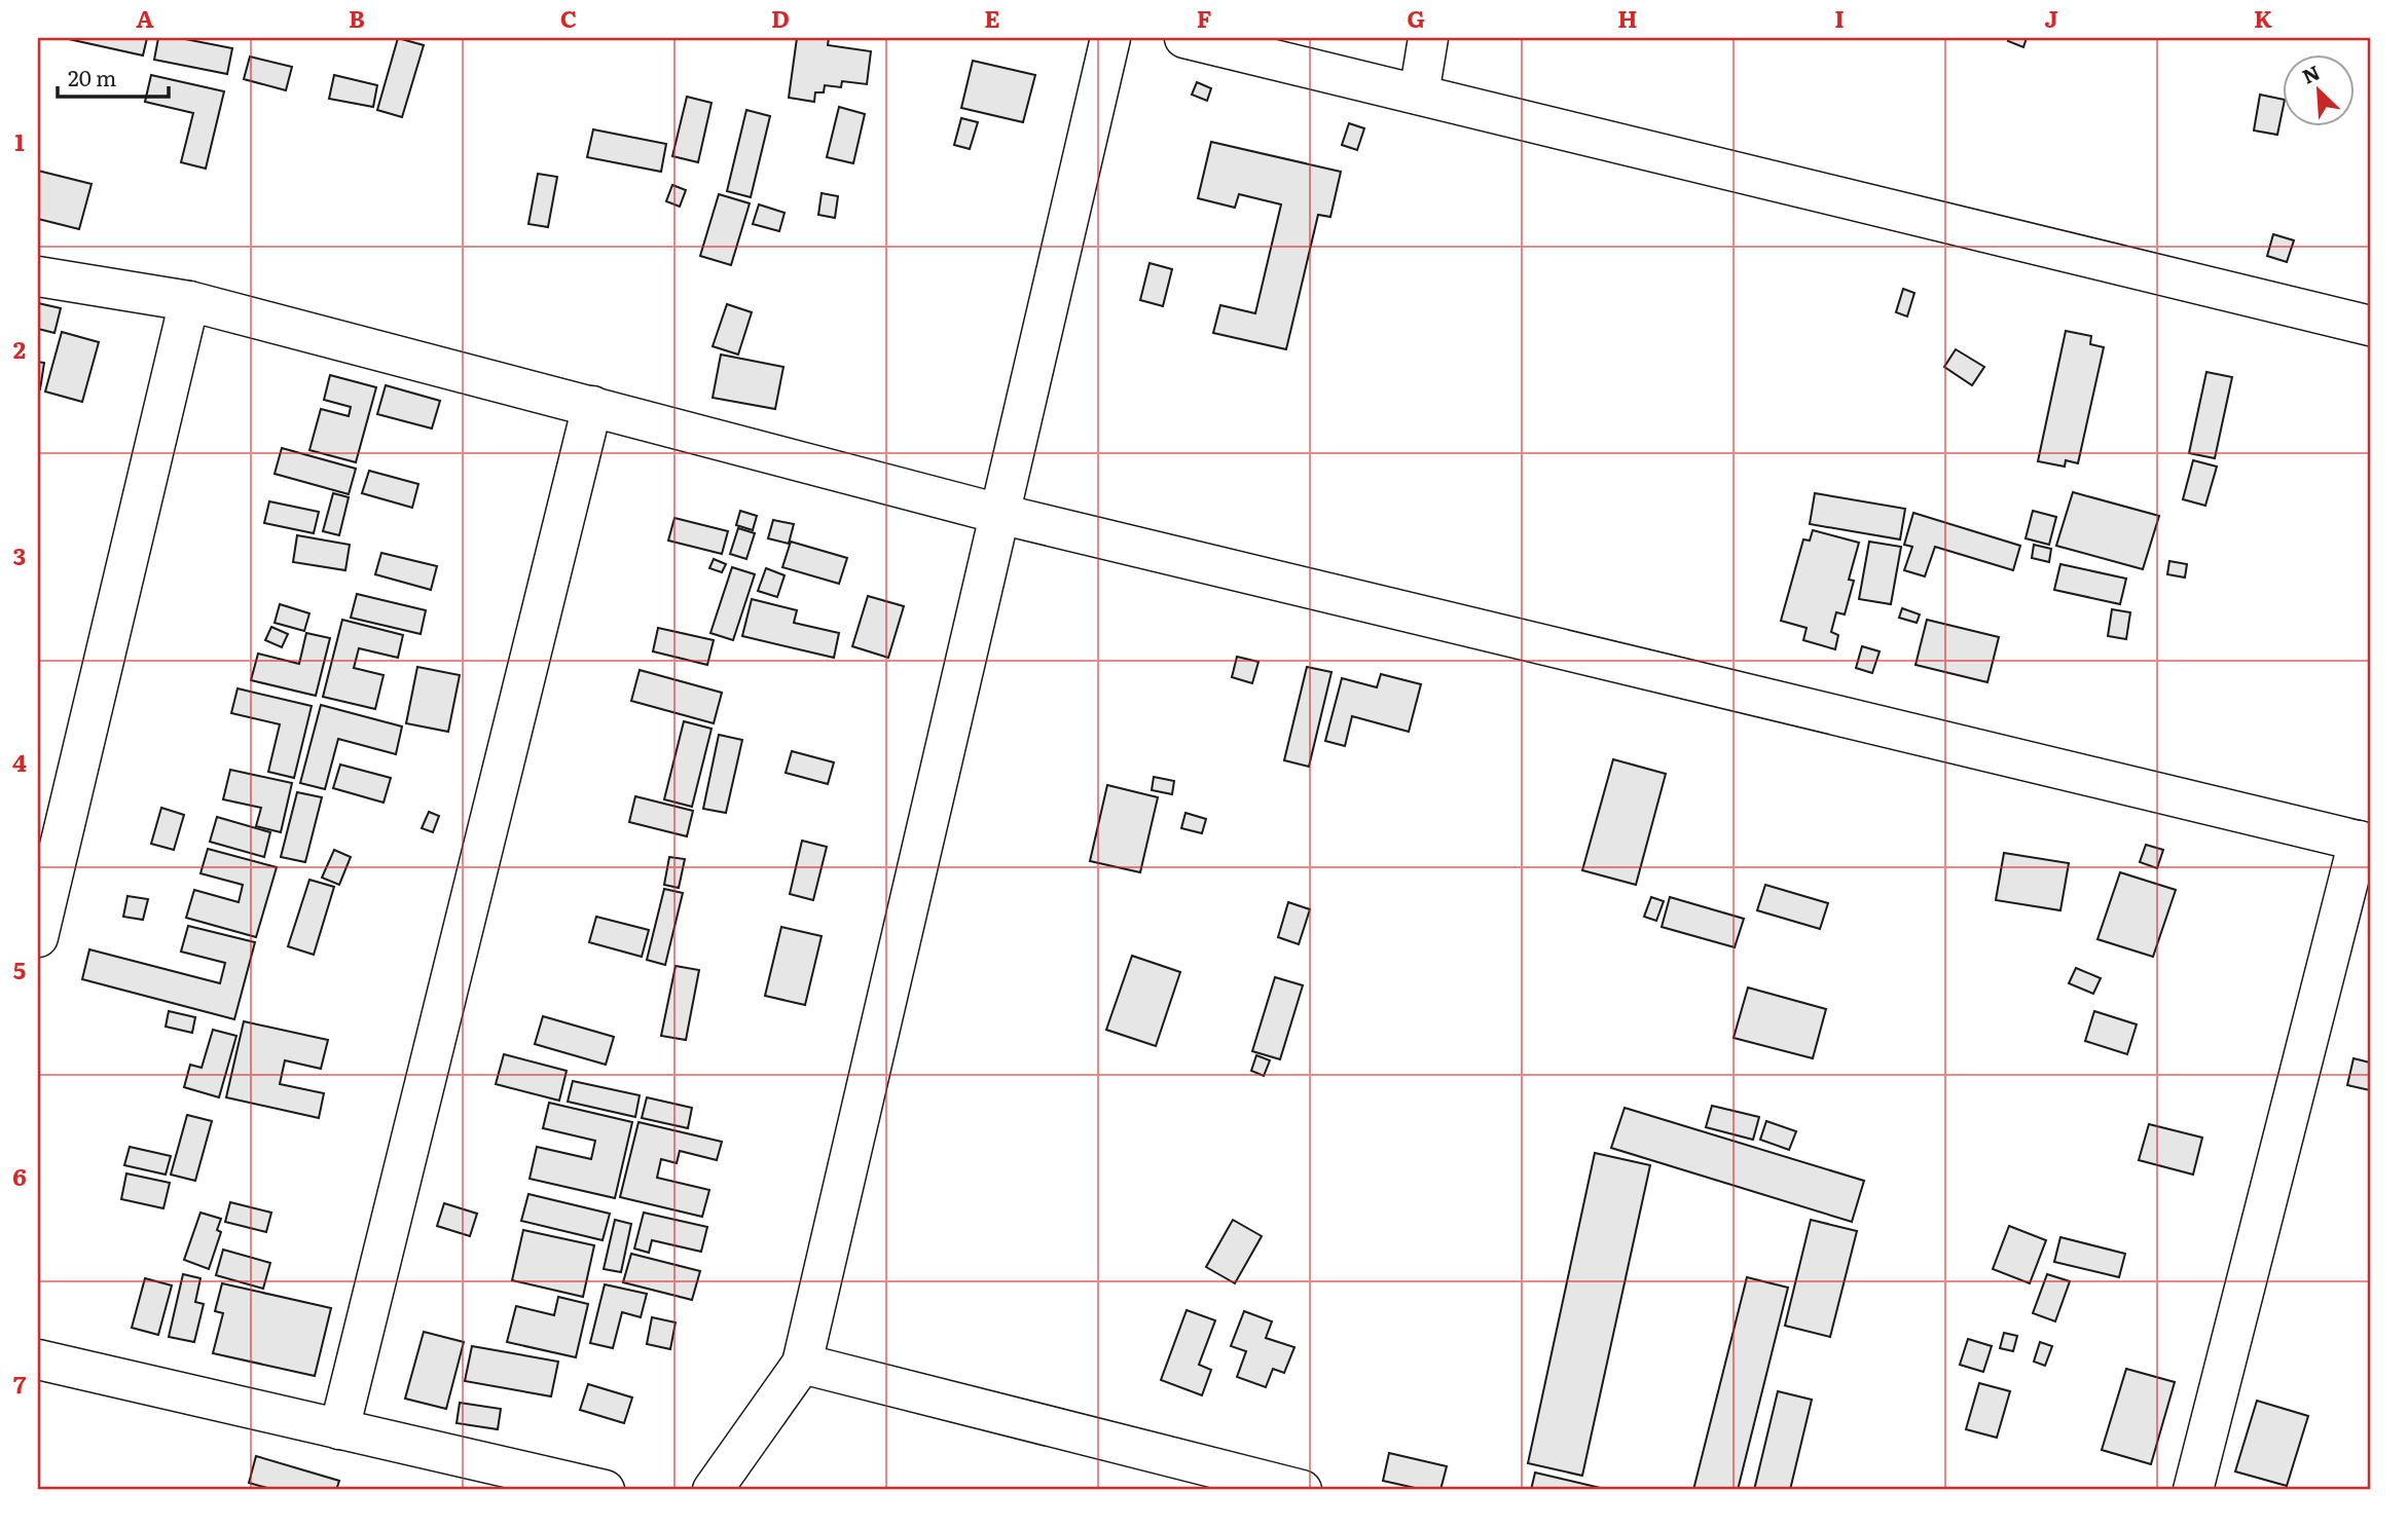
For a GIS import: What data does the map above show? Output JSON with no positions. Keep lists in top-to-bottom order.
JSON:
{
  "scale_bar": "20 m",
  "north": "top left",
  "grid": {
    "columns": [
      "A",
      "B",
      "C",
      "D",
      "E",
      "F",
      "G",
      "H",
      "I",
      "J",
      "K"
    ],
    "rows": [
      "1",
      "2",
      "3",
      "4",
      "5",
      "6",
      "7"
    ]
  }
}
